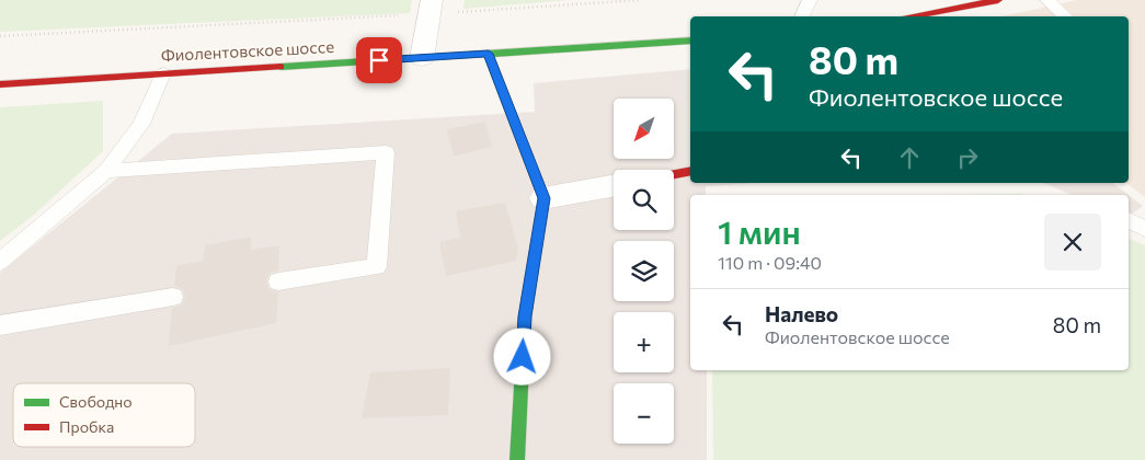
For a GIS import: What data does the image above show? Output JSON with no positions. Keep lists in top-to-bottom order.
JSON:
{
  "streets": {
    "main road": ["Фиолентовское шоссе"]
  },
  "legend": ["Свободно", "Пробка"],
  "north": "bottom left",
  "page": {
    "turn": ["80 m", "Фиолентовское шоссе"],
    "map_buttons": ["+", "−"],
    "heading": ["1 мин", "110 m · 09:40"],
    "list": [
      {
        "name": "Налево",
        "note": "Фиолентовское шоссе",
        "value": "80 m"
      }
    ]
  }
}
